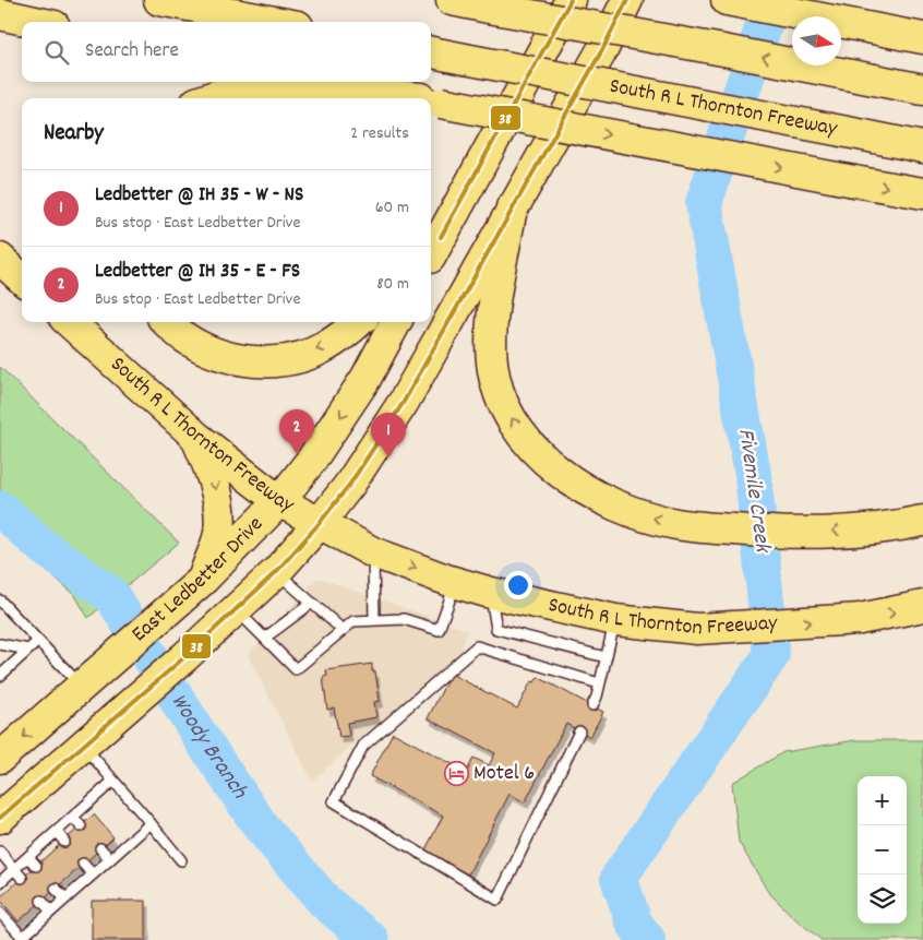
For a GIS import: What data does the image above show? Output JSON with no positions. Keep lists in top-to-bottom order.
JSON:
{
  "streets": {
    "main road": ["South R L Thornton Freeway", "East Ledbetter Drive"]
  },
  "crossings": [
    ["South R L Thornton Freeway", "East Ledbetter Drive"]
  ],
  "water": ["Fivemile Creek", "Woody Branch"],
  "places": {
    "hotel": ["Motel 6"]
  },
  "lines": ["transit line 38"],
  "north": "right",
  "page": {
    "search": "Search here",
    "heading": ["Nearby", "2 results"],
    "list": [
      {
        "mark": "1",
        "name": "Ledbetter @ IH 35 - W - NS",
        "note": "Bus stop · East Ledbetter Drive",
        "value": "60 m"
      },
      {
        "mark": "2",
        "name": "Ledbetter @ IH 35 - E - FS",
        "note": "Bus stop · East Ledbetter Drive",
        "value": "80 m"
      }
    ],
    "pins": ["2", "1"],
    "map_buttons": ["+", "−"]
  }
}
